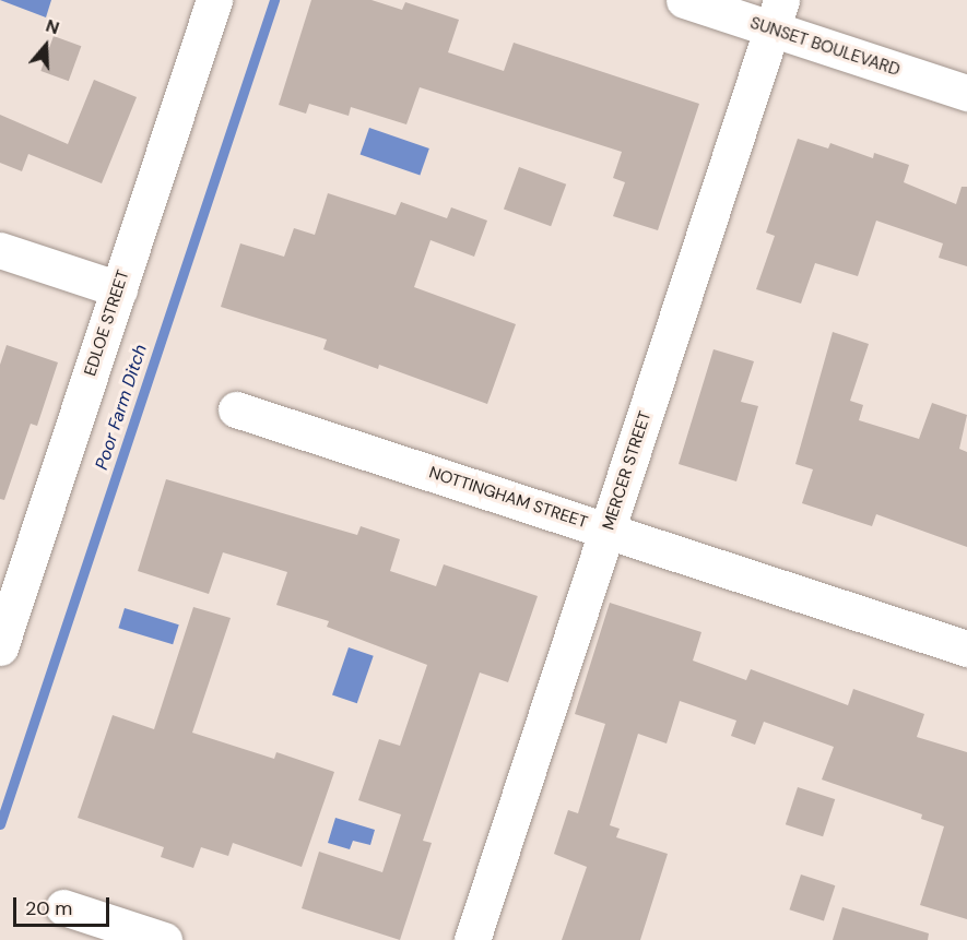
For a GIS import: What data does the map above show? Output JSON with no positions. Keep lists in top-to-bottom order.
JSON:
{
  "streets": {
    "street": [
      "SUNSET BOULEVARD",
      "EDLOE STREET",
      "MERCER STREET",
      "NOTTINGHAM STREET"
    ]
  },
  "crossings": [
    ["SUNSET BOULEVARD", "MERCER STREET"],
    ["MERCER STREET", "NOTTINGHAM STREET"]
  ],
  "water": ["Poor Farm Ditch"],
  "scale_bar": "20 m",
  "north": "top"
}
